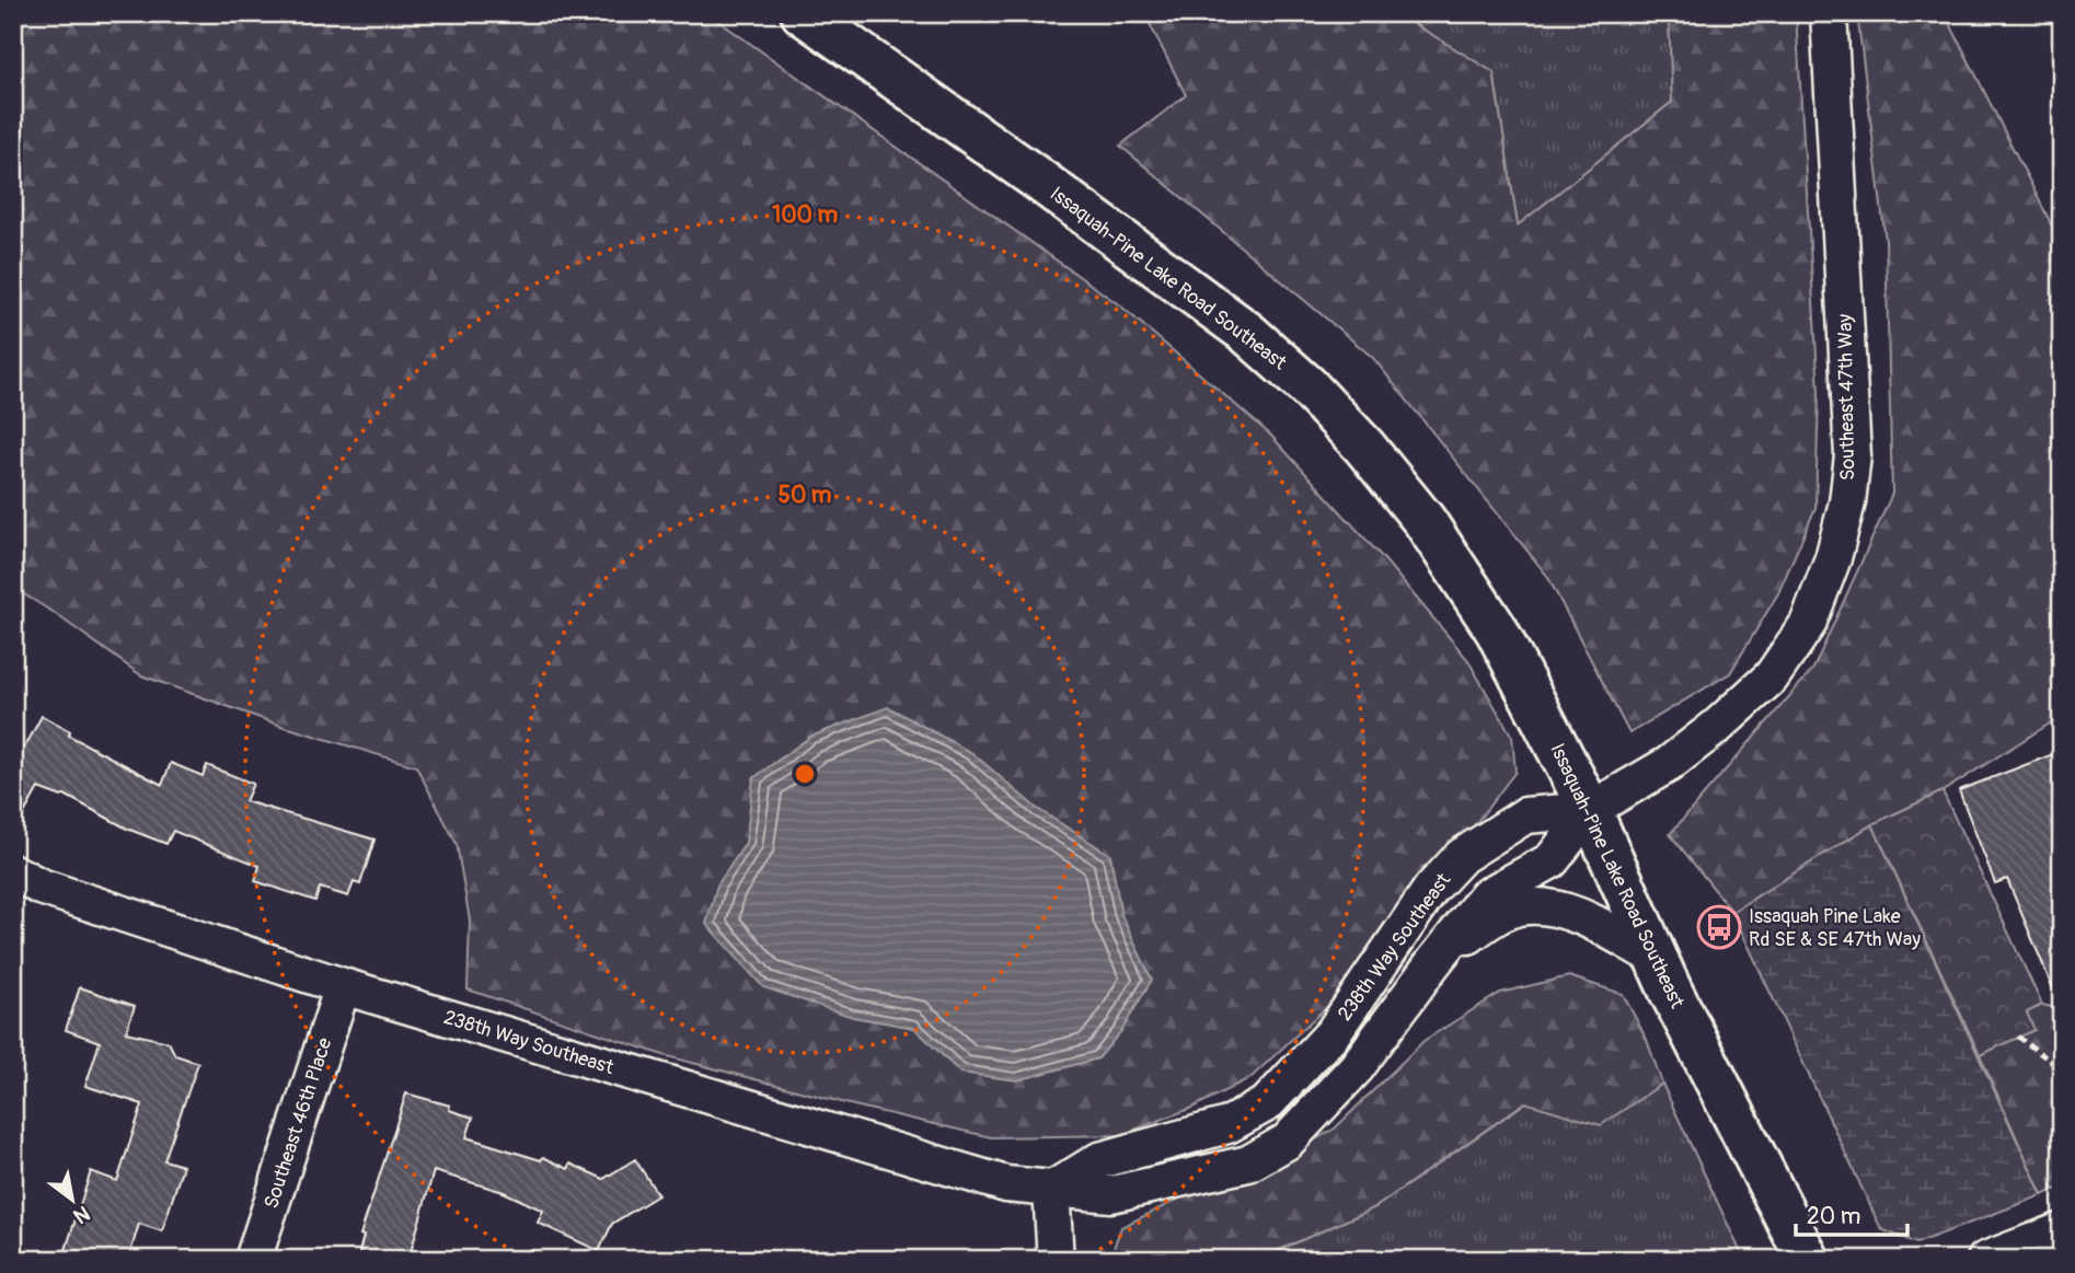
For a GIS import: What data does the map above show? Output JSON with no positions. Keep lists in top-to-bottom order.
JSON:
{
  "streets": {
    "main road": ["Issaquah-Pine Lake Road Southeast"],
    "street": ["Southeast 47th Way", "238th Way Southeast", "Southeast 46th Place"]
  },
  "crossings": [
    ["Issaquah-Pine Lake Road Southeast", "Southeast 47th Way"],
    ["Issaquah-Pine Lake Road Southeast", "238th Way Southeast"],
    ["Southeast 47th Way", "238th Way Southeast"],
    ["238th Way Southeast", "Southeast 46th Place"]
  ],
  "places": {
    "bus stop": ["Issaquah Pine Lake Rd SE & SE 47th Way"]
  },
  "scale_bar": "20 m",
  "north": "bottom right",
  "rings": ["100 m", "50 m"]
}
